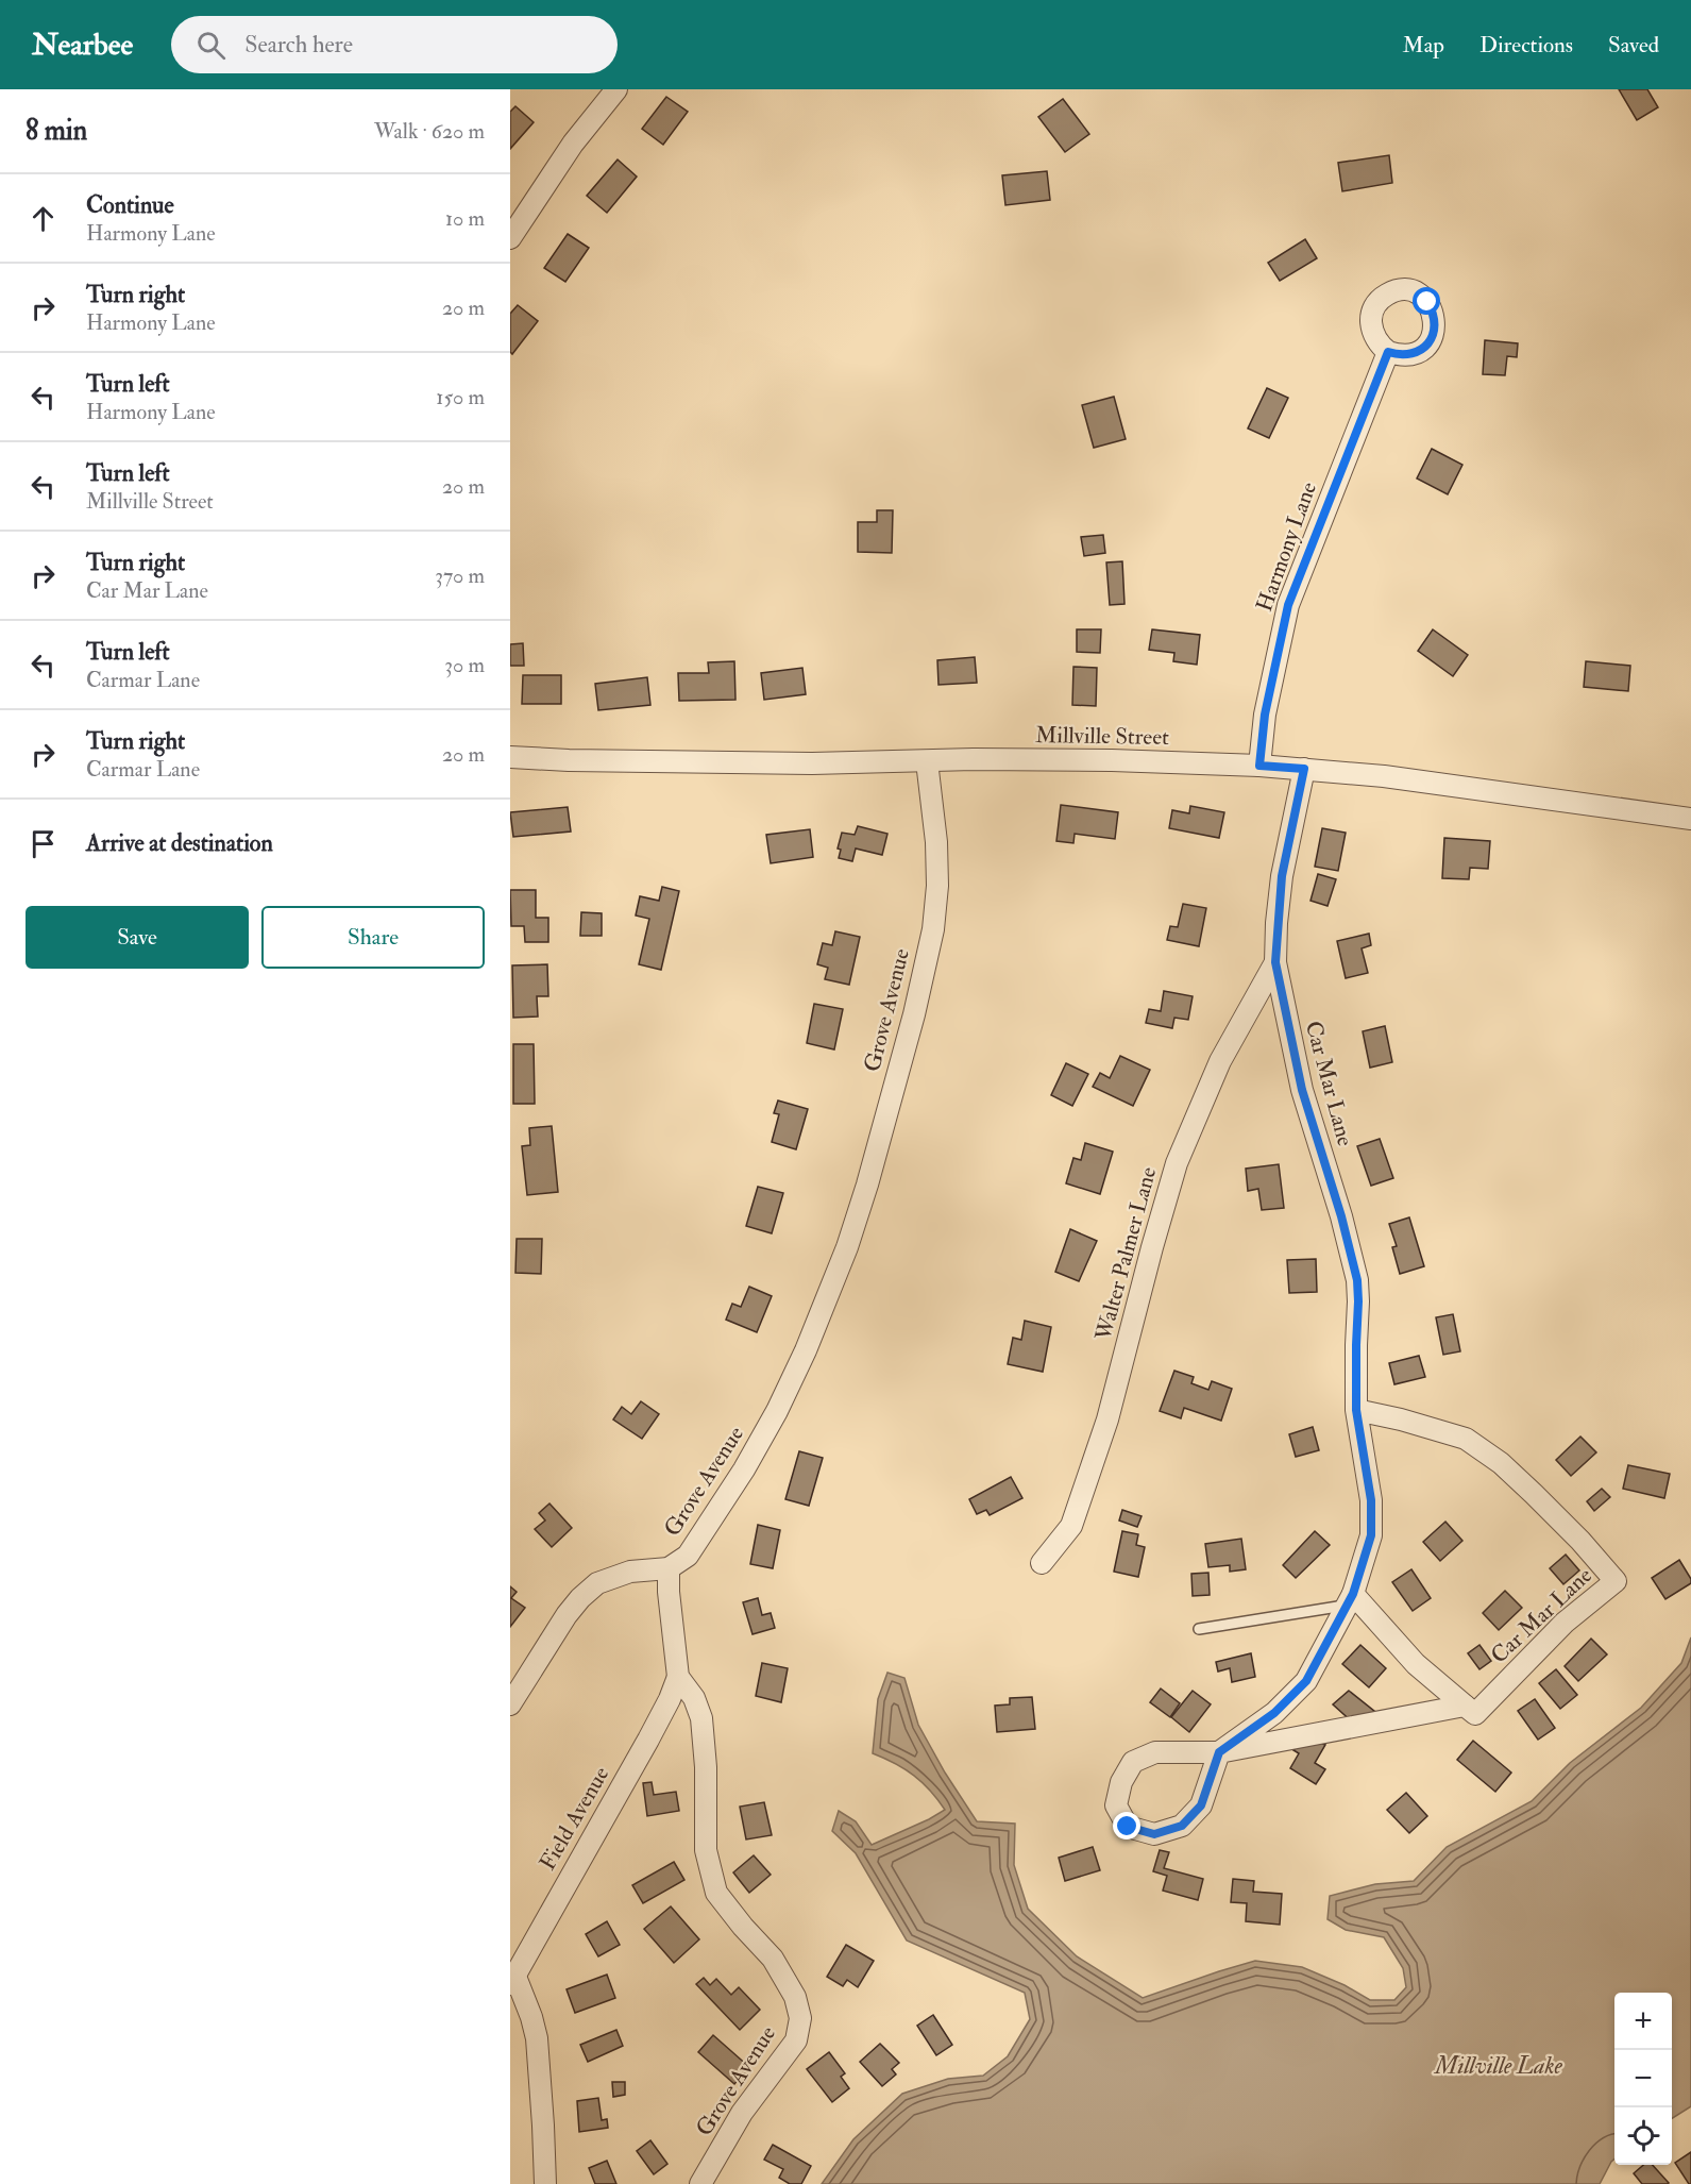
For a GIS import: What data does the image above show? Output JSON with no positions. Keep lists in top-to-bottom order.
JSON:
{
  "streets": {
    "street": [
      "Harmony Lane",
      "Millville Street",
      "Grove Avenue",
      "Car Mar Lane",
      "Walter Palmer Lane",
      "Field Avenue"
    ]
  },
  "crossings": [
    ["Harmony Lane", "Millville Street"],
    ["Millville Street", "Grove Avenue"],
    ["Millville Street", "Car Mar Lane"],
    ["Grove Avenue", "Field Avenue"],
    ["Car Mar Lane", "Walter Palmer Lane"]
  ],
  "water": ["Millville Lake"],
  "page": {
    "header": "Nearbee",
    "search": "Search here",
    "nav": ["Map", "Directions", "Saved"],
    "heading": ["8 min", "Walk · 620 m"],
    "list": [
      ["Continue", "Harmony Lane", "10 m"],
      ["Turn right", "Harmony Lane", "20 m"],
      ["Turn left", "Harmony Lane", "150 m"],
      ["Turn left", "Millville Street", "20 m"],
      ["Turn right", "Car Mar Lane", "370 m"],
      ["Turn left", "Carmar Lane", "30 m"],
      ["Turn right", "Carmar Lane", "20 m"],
      "Arrive at destination"
    ],
    "buttons": ["Save", "Share"],
    "map_buttons": ["+", "−"]
  }
}
